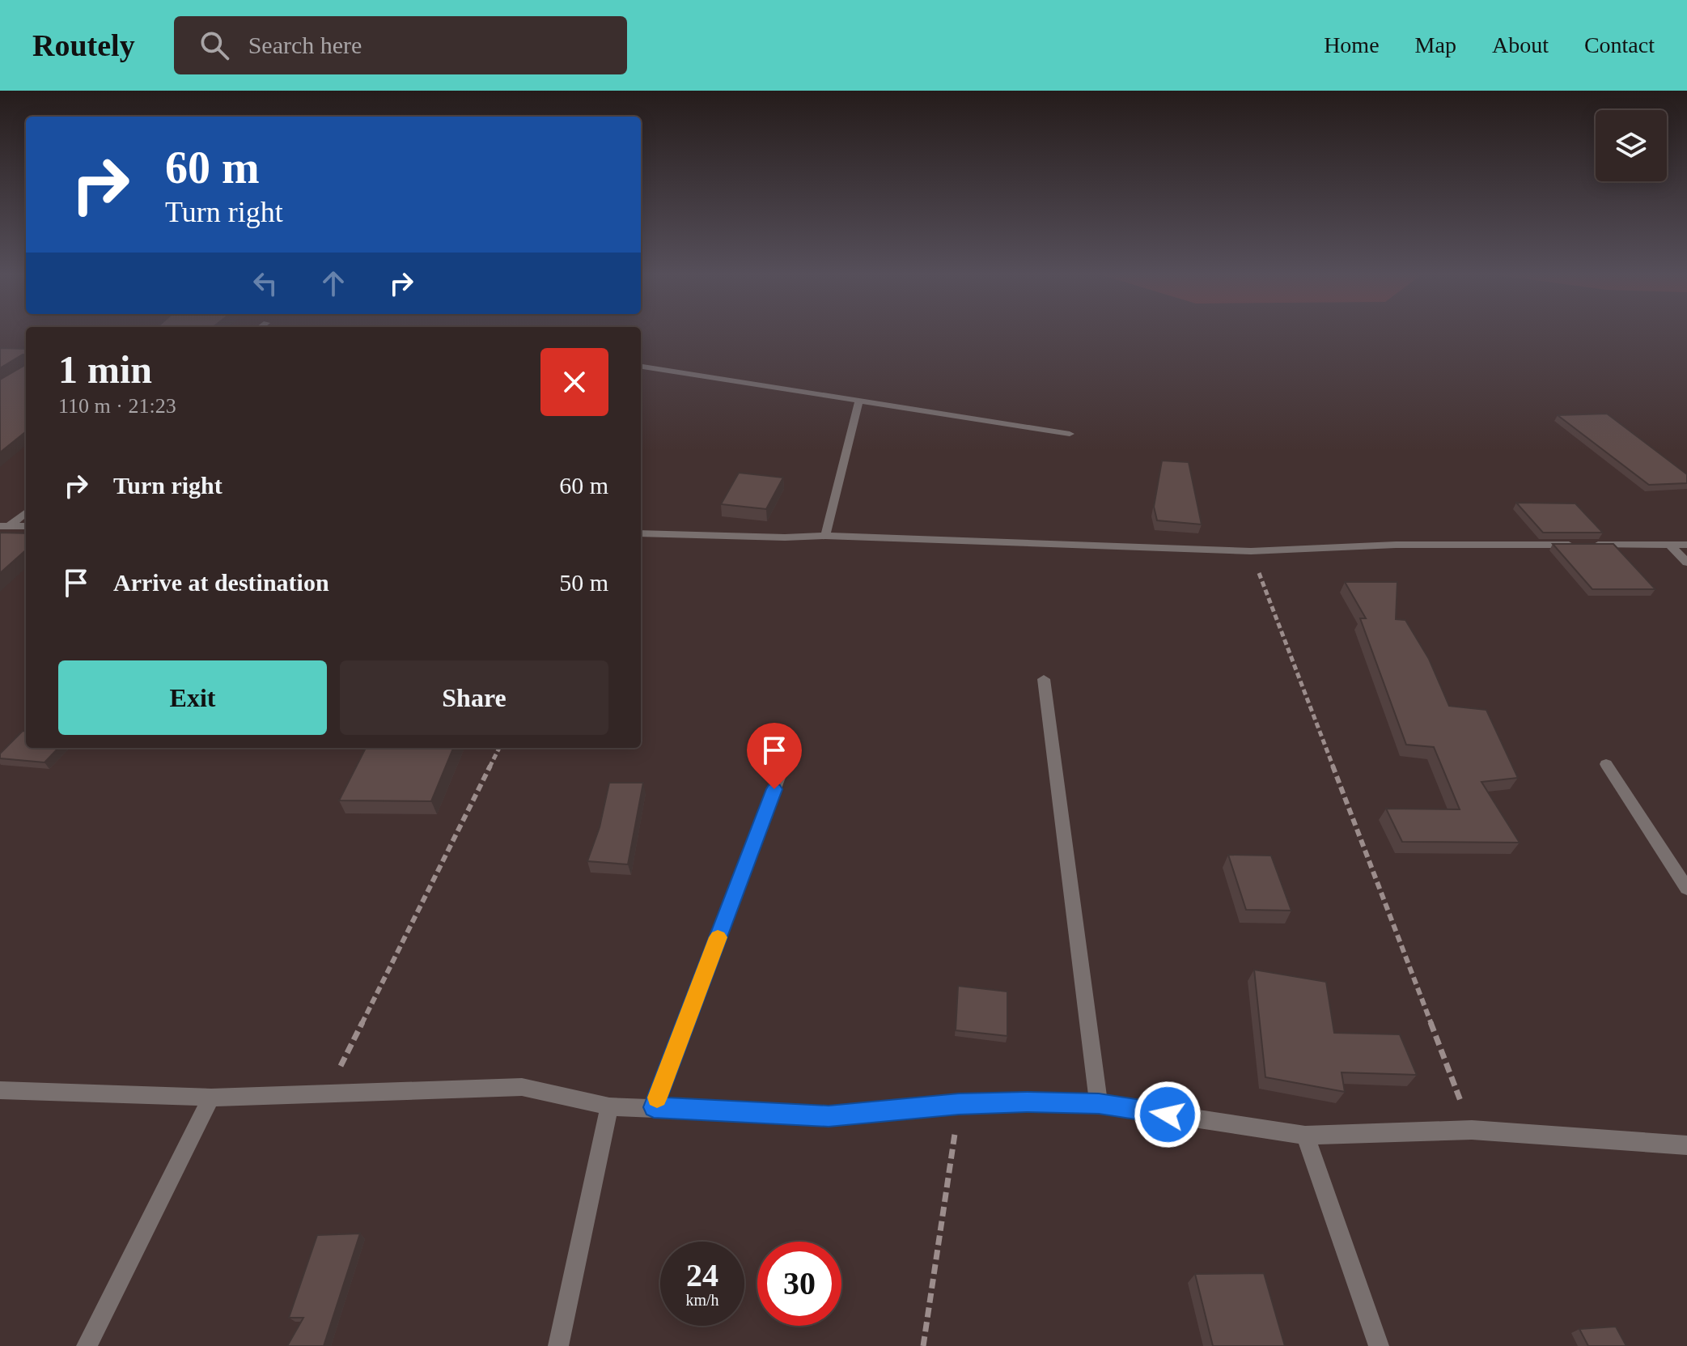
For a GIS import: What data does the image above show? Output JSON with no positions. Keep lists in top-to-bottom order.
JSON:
{
  "page": {
    "header": "Routely",
    "search": "Search here",
    "nav": [
      "Home",
      "Map",
      "About",
      "Contact"
    ],
    "turn": ["60 m", "Turn right"],
    "heading": ["1 min", "110 m · 21:23"],
    "list": [
      {
        "name": "Turn right",
        "value": "60 m"
      },
      {
        "name": "Arrive at destination",
        "value": "50 m"
      }
    ],
    "buttons": ["Exit", "Share"],
    "speed": "24 km/h",
    "limit": "30"
  }
}
